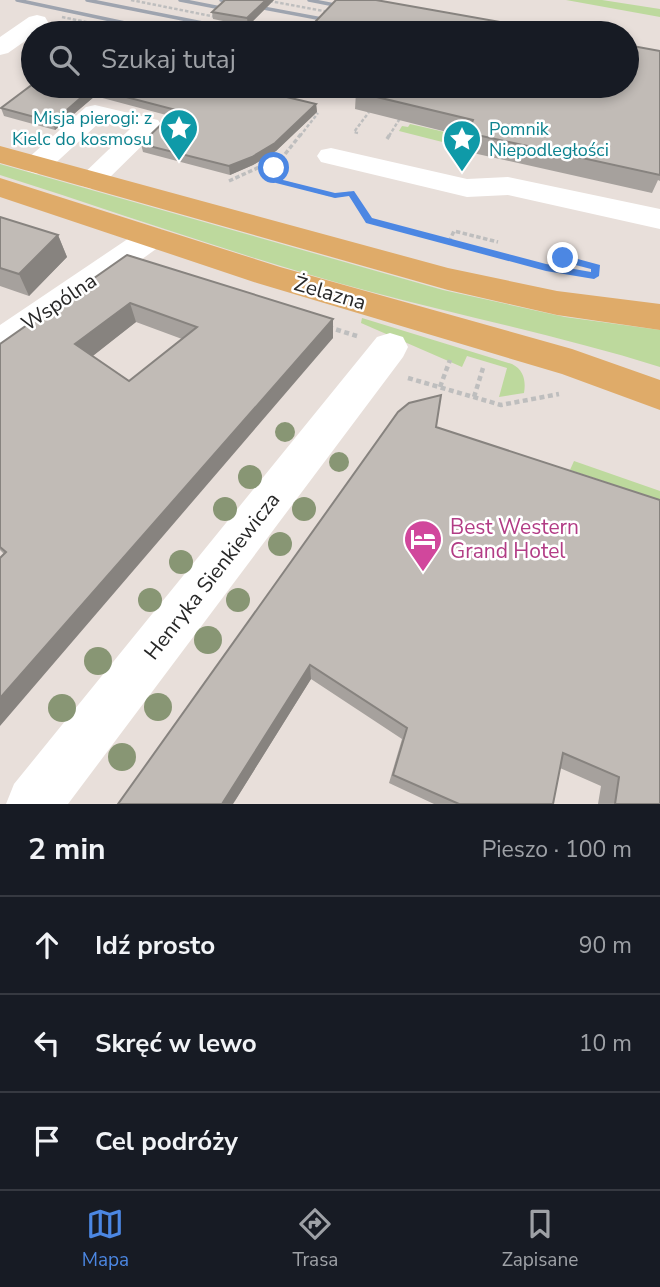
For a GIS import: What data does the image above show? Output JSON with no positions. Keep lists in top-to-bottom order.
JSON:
{
  "streets": {
    "main road": ["Żelazna"],
    "street": ["Wspólna", "Henryka Sienkiewicza"]
  },
  "crossings": [
    ["Żelazna", "Wspólna"]
  ],
  "places": {
    "place": ["Misja pierogi: z Kielc do kosmosu", "Pomnik Niepodległości"],
    "hotel": ["Best Western Grand Hotel"]
  },
  "page": {
    "search": "Szukaj tutaj",
    "heading": ["2 min", "Pieszo · 100 m"],
    "list": [
      ["Idź prosto", "90 m"],
      ["Skręć w lewo", "10 m"],
      "Cel podróży"
    ],
    "nav": ["Mapa", "Trasa", "Zapisane"]
  }
}
